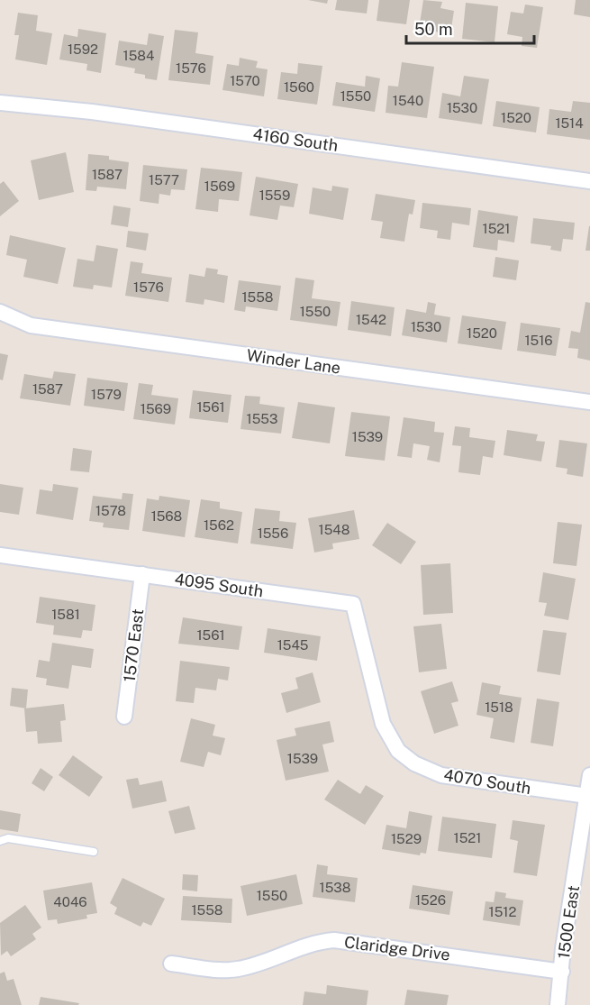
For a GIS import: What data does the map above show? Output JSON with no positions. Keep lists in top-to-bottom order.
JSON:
{
  "streets": {
    "street": [
      "4160 South",
      "Winder Lane",
      "4095 South",
      "1570 East",
      "4070 South",
      "1500 East",
      "Claridge Drive"
    ]
  },
  "crossings": [
    ["4095 South", "1570 East"],
    ["4095 South", "4070 South"],
    ["4070 South", "1500 East"],
    ["1500 East", "Claridge Drive"]
  ],
  "house_numbers": [
    "1592",
    "1584",
    "1576",
    "1570",
    "1560",
    "1550",
    "1540",
    "1530",
    "1520",
    "1514",
    "1587",
    "1577",
    "1569",
    "1559",
    "1521",
    "1576",
    "1558",
    "1550",
    "1542",
    "1530",
    "1520",
    "1516",
    "1587",
    "1579",
    "1561",
    "1569",
    "1553",
    "1539",
    "1578",
    "1568",
    "1562",
    "1548",
    "1556",
    "1581",
    "1561",
    "1545",
    "1518",
    "1539",
    "1521",
    "1529",
    "1538",
    "1550",
    "1526",
    "4046",
    "1558",
    "1512"
  ],
  "scale_bar": "50 m"
}
